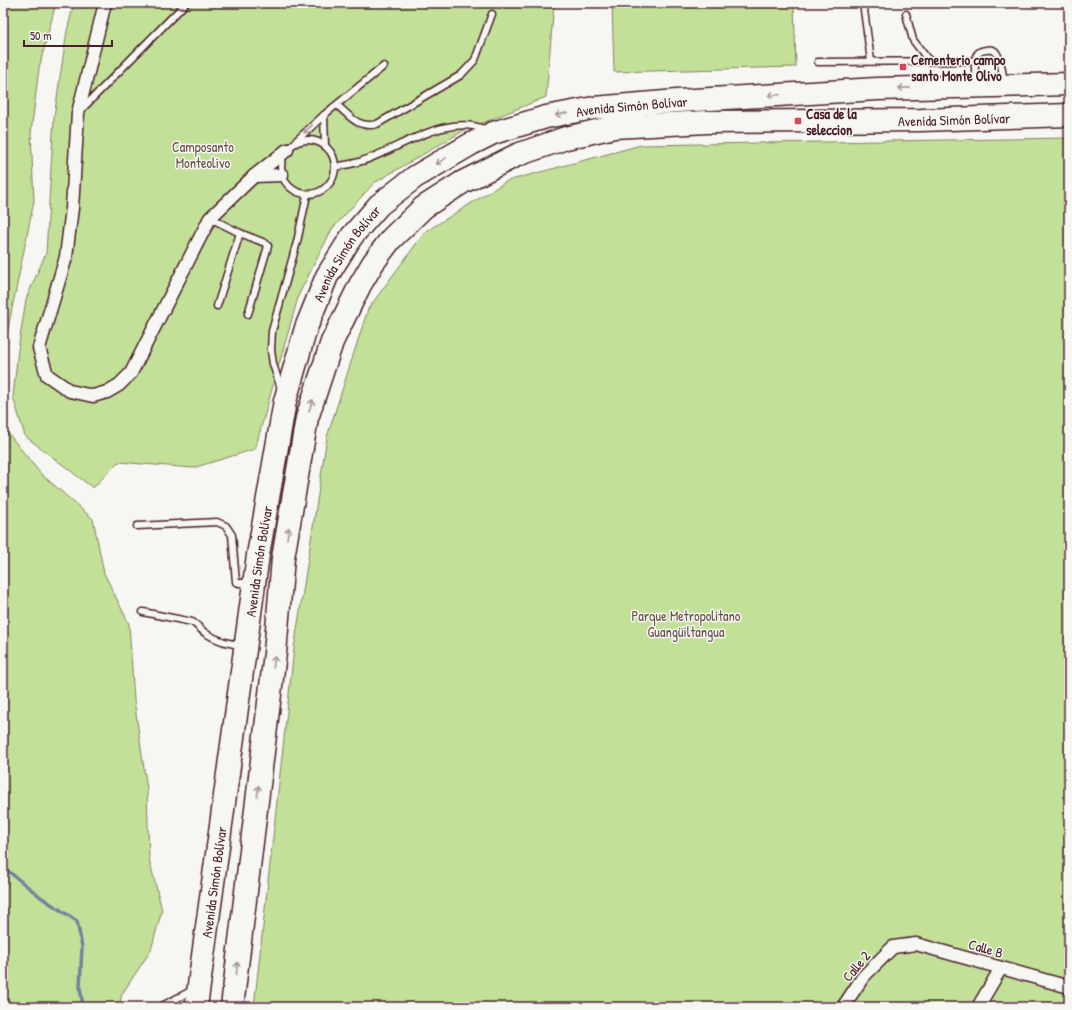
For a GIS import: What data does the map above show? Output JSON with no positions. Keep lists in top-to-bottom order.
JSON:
{
  "streets": {
    "highway": ["Avenida Simón Bolívar"],
    "street": ["Calle B", "Calle 2"]
  },
  "crossings": [
    ["Calle B", "Calle 2"]
  ],
  "parks": ["Camposanto Monteolivo", "Parque Metropolitano Guangüiltangua"],
  "places": {
    "transit": ["Cementerio campo santo Monte Olivo", "Casa de la seleccion"]
  },
  "scale_bar": "50 m"
}
